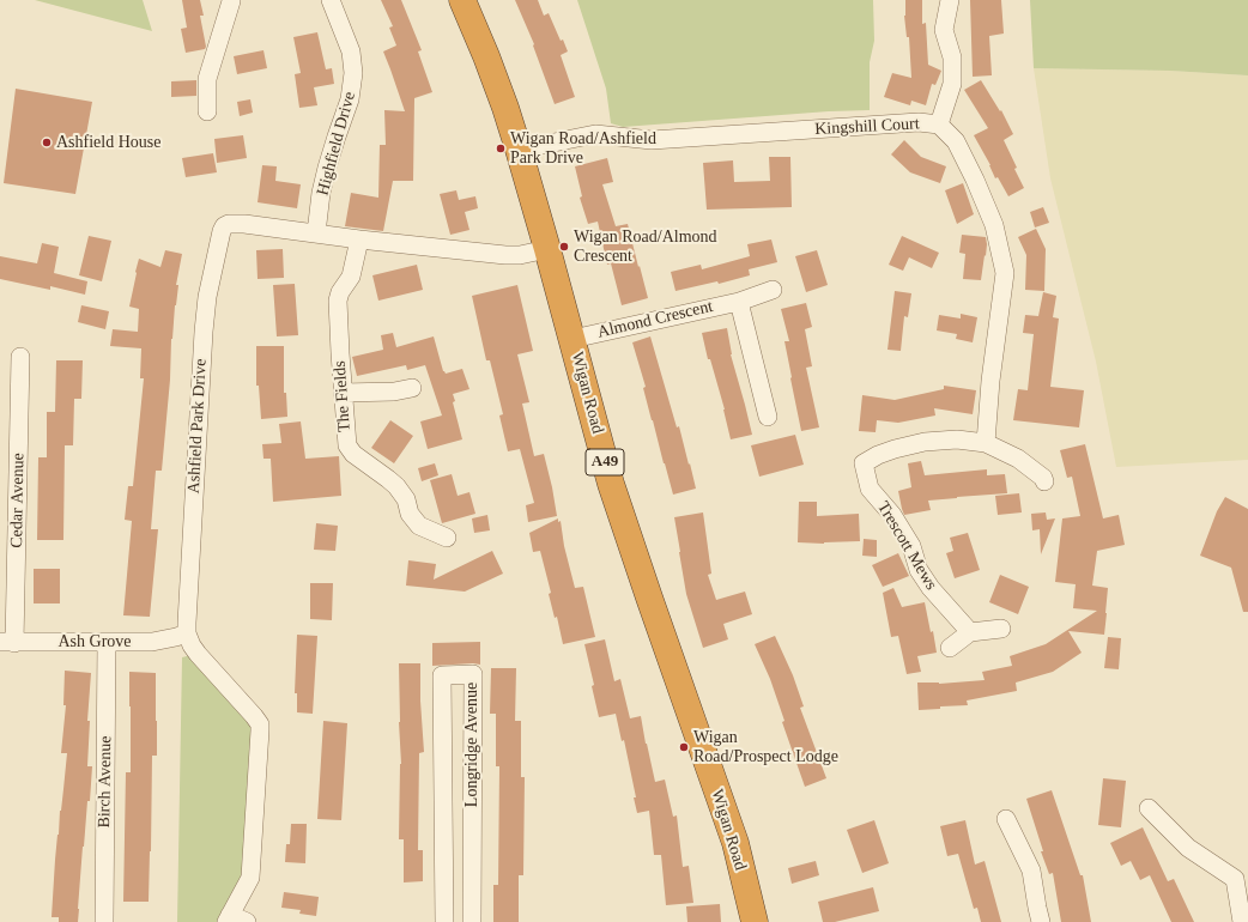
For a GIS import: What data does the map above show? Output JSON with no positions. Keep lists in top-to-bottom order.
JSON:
{
  "streets": {
    "highway": ["Wigan Road", "A49"],
    "street": [
      "Kingshill Court",
      "Highfield Drive",
      "Almond Crescent",
      "The Fields",
      "Ashfield Park Drive",
      "Cedar Avenue",
      "Trescott Mews",
      "Ash Grove",
      "Longridge Avenue",
      "Birch Avenue"
    ]
  },
  "crossings": [
    ["Kingshill Court", "Wigan Road"],
    ["Kingshill Court", "Trescott Mews"],
    ["Highfield Drive", "Ashfield Park Drive"],
    ["Almond Crescent", "Wigan Road"],
    ["Wigan Road", "Ashfield Park Drive"],
    ["The Fields", "Ashfield Park Drive"],
    ["Ashfield Park Drive", "Ash Grove"],
    ["Cedar Avenue", "Ash Grove"],
    ["Ash Grove", "Birch Avenue"]
  ],
  "places": [
    "Ashfield House",
    "Wigan Road/Ashfield Park Drive",
    "Wigan Road/Almond Crescent",
    "Wigan Road/Prospect Lodge"
  ]
}
